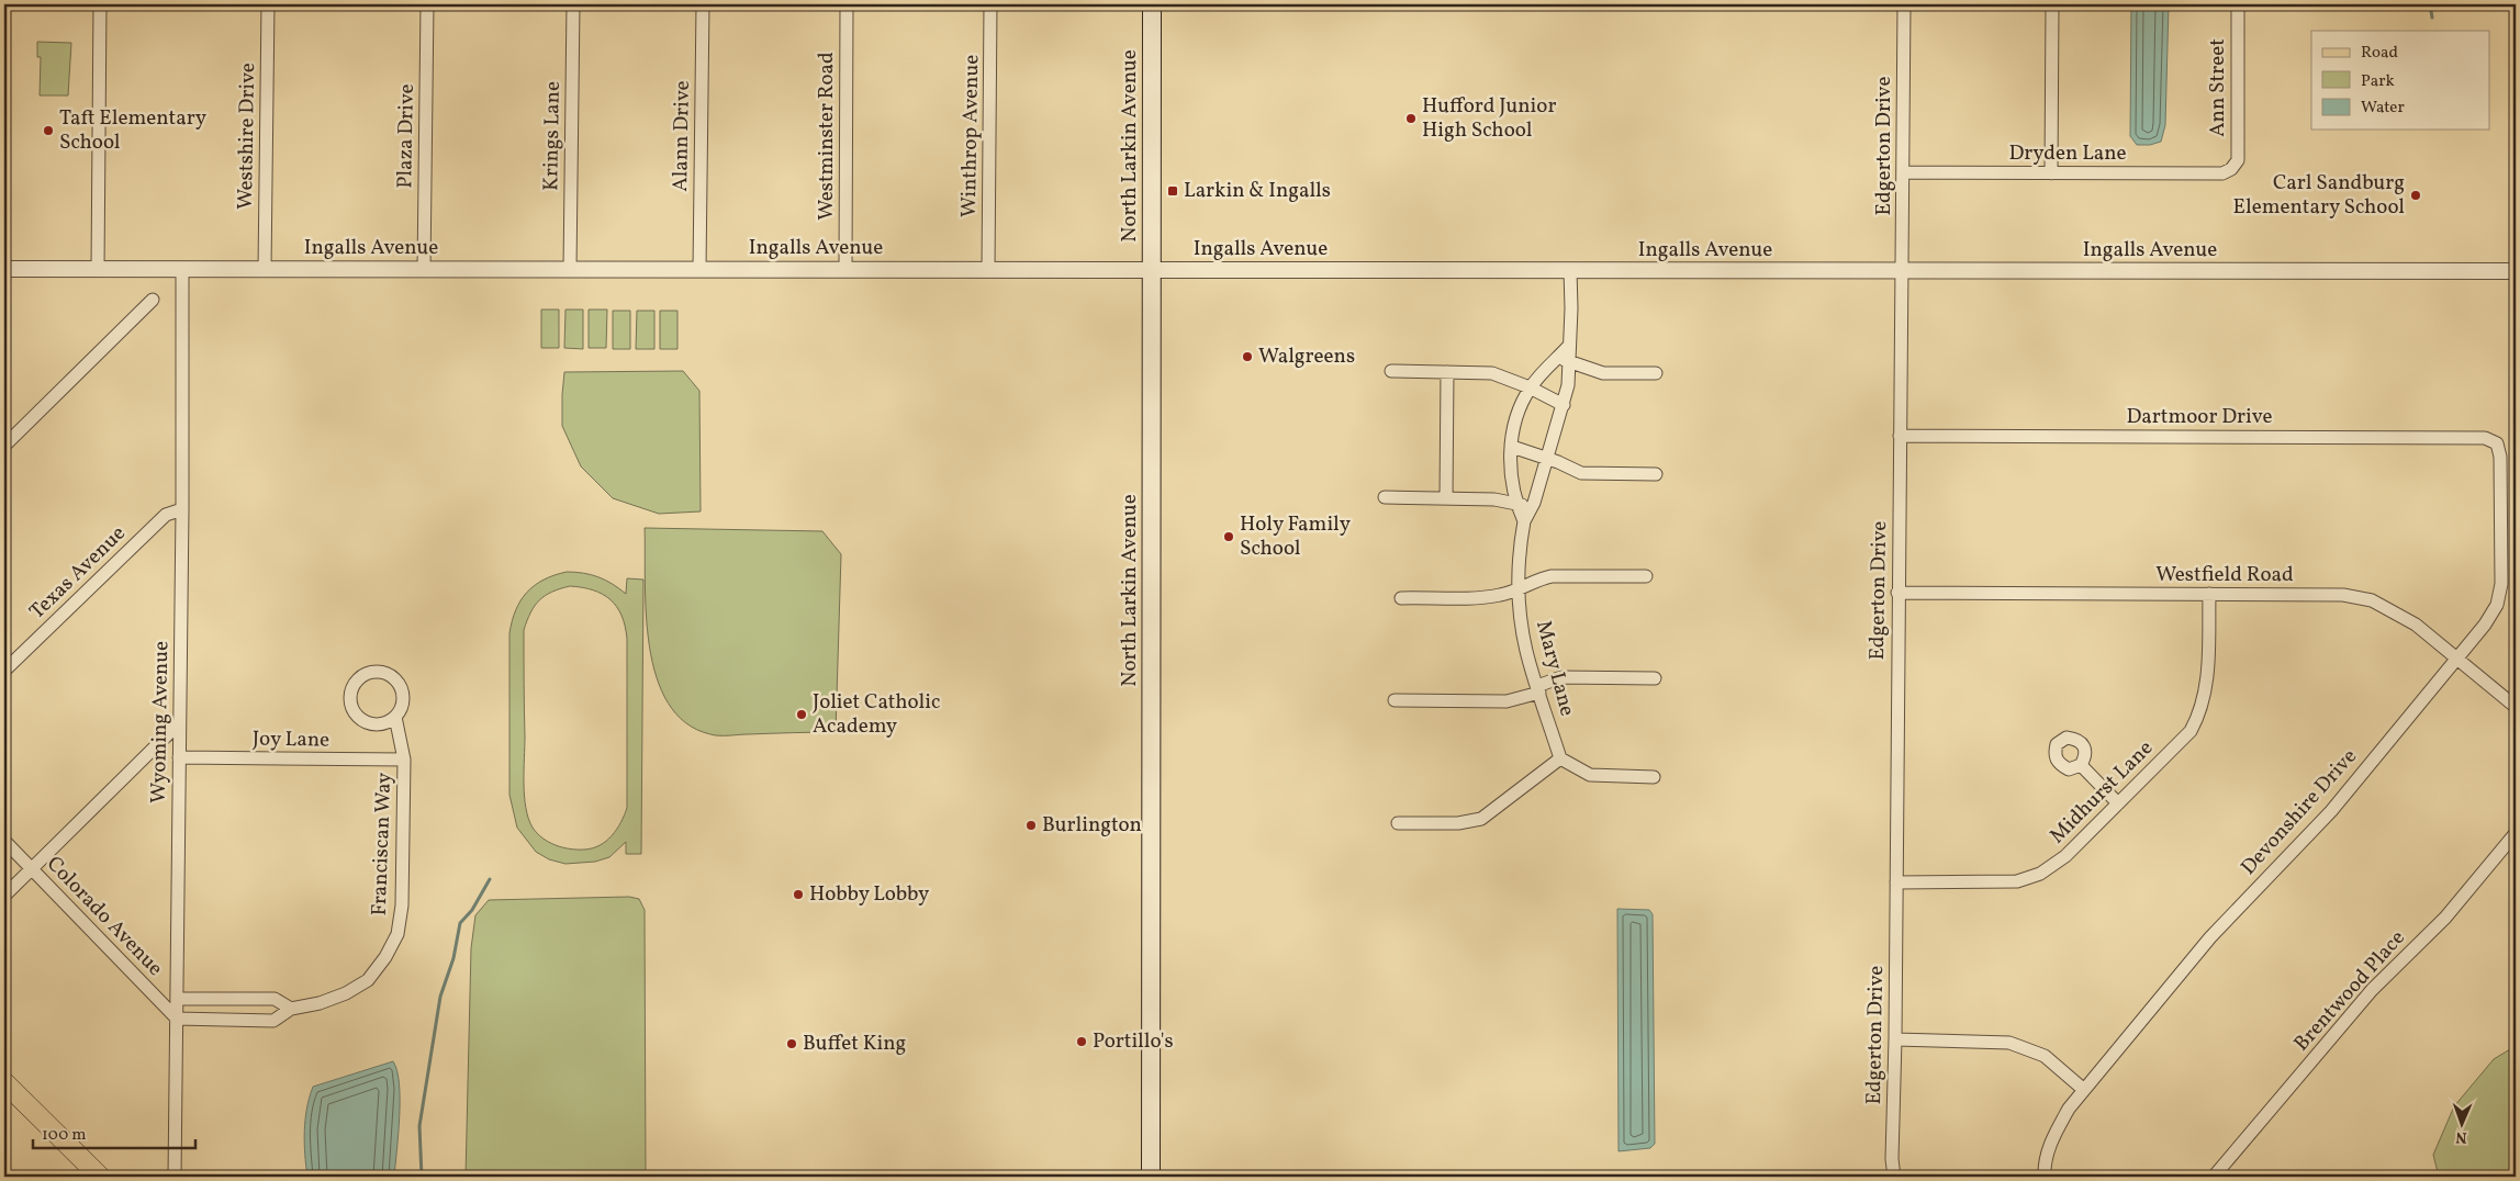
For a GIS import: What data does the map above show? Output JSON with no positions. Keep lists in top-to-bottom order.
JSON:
{
  "streets": {
    "main road": ["North Larkin Avenue"],
    "street": [
      "Ann Street",
      "Westshire Drive",
      "Plaza Drive",
      "Krings Lane",
      "Alann Drive",
      "Westminster Road",
      "Winthrop Avenue",
      "Edgerton Drive",
      "Dryden Lane",
      "Ingalls Avenue",
      "Dartmoor Drive",
      "Texas Avenue",
      "Westfield Road",
      "Mary Lane",
      "Wyoming Avenue",
      "Joy Lane",
      "Midhurst Lane",
      "Devonshire Drive",
      "Franciscan Way",
      "Colorado Avenue",
      "Brentwood Place"
    ]
  },
  "crossings": [
    ["Ann Street", "Dryden Lane"],
    ["Westshire Drive", "Ingalls Avenue"],
    ["Plaza Drive", "Ingalls Avenue"],
    ["Krings Lane", "Ingalls Avenue"],
    ["Alann Drive", "Ingalls Avenue"],
    ["Westminster Road", "Ingalls Avenue"],
    ["Winthrop Avenue", "Ingalls Avenue"],
    ["North Larkin Avenue", "Ingalls Avenue"],
    ["Edgerton Drive", "Dryden Lane"],
    ["Edgerton Drive", "Ingalls Avenue"],
    ["Edgerton Drive", "Dartmoor Drive"],
    ["Edgerton Drive", "Westfield Road"],
    ["Edgerton Drive", "Midhurst Lane"],
    ["Ingalls Avenue", "Mary Lane"],
    ["Ingalls Avenue", "Wyoming Avenue"],
    ["Dartmoor Drive", "Devonshire Drive"],
    ["Texas Avenue", "Wyoming Avenue"],
    ["Westfield Road", "Midhurst Lane"],
    ["Westfield Road", "Devonshire Drive"],
    ["Wyoming Avenue", "Joy Lane"],
    ["Wyoming Avenue", "Colorado Avenue"],
    ["Joy Lane", "Franciscan Way"]
  ],
  "places": {
    "other": [
      "Hufford Junior High School",
      "Taft Elementary School",
      "Carl Sandburg Elementary School",
      "Walgreens",
      "Holy Family School",
      "Joliet Catholic Academy",
      "Burlington",
      "Hobby Lobby",
      "Portillo's",
      "Buffet King"
    ],
    "transit": ["Larkin & Ingalls"]
  },
  "legend": ["Road", "Park", "Water"],
  "scale_bar": "100 m",
  "north": "bottom"
}
